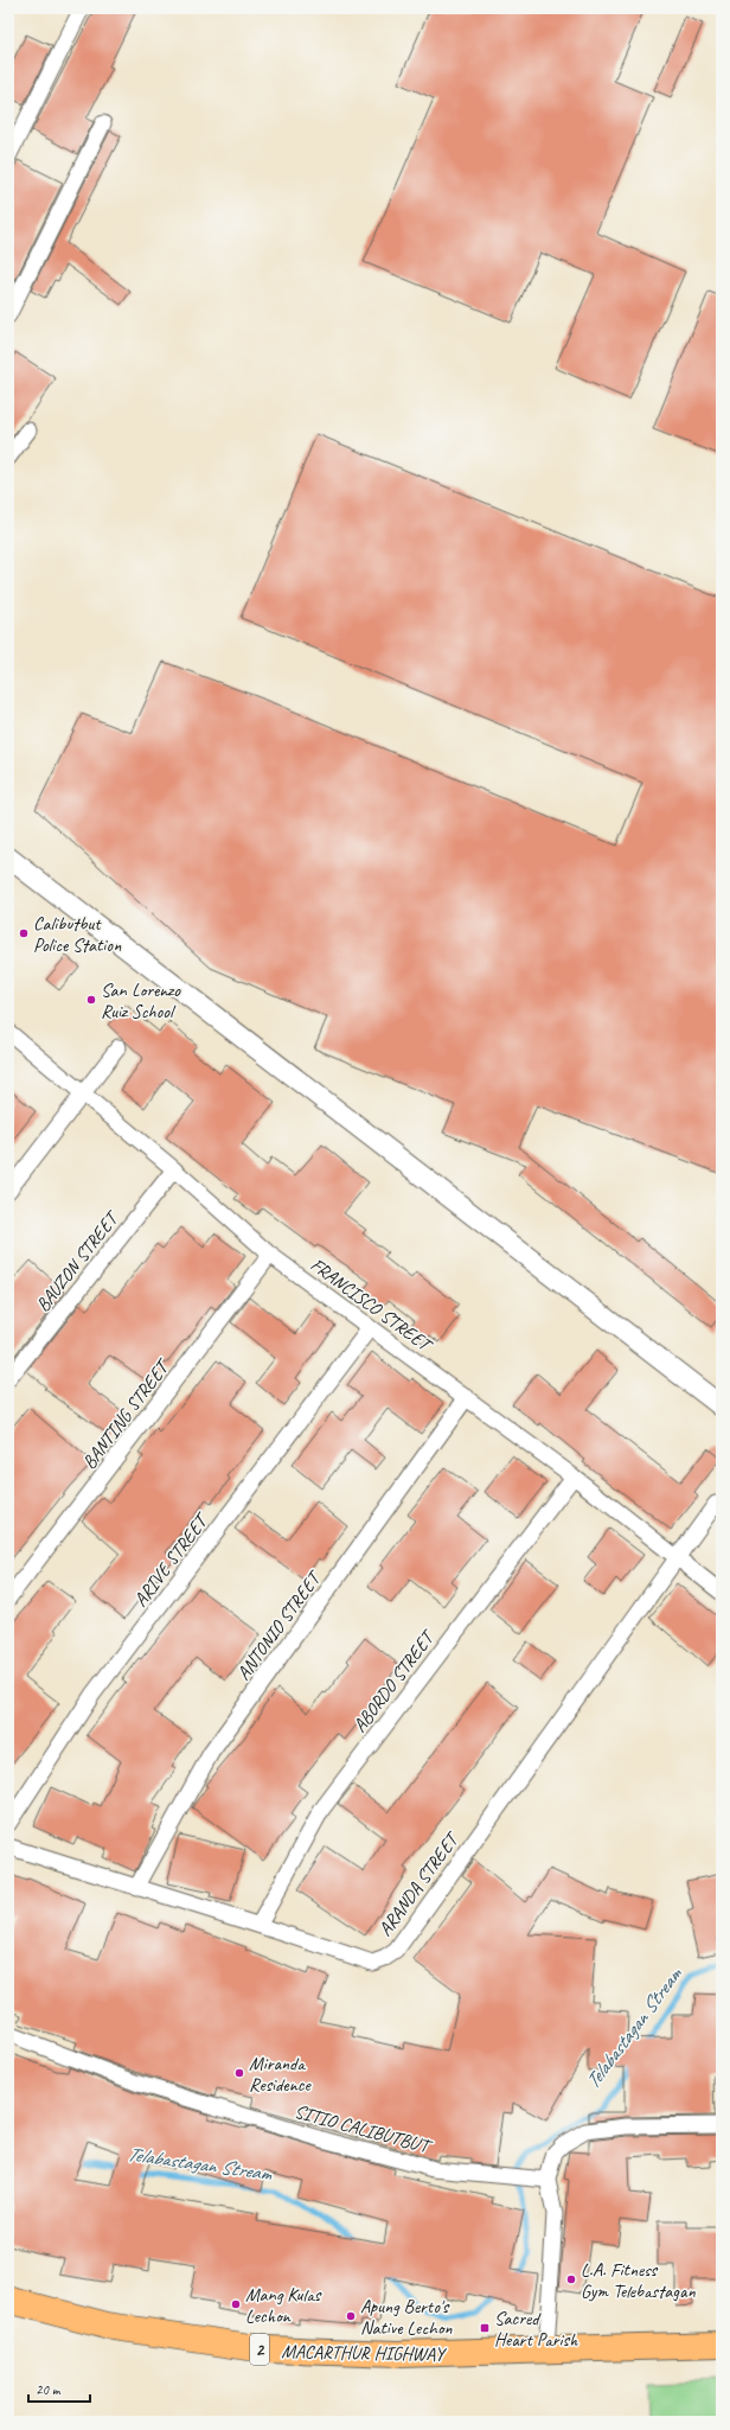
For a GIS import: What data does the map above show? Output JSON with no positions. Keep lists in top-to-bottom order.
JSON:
{
  "streets": {
    "highway": ["2", "MACARTHUR HIGHWAY"],
    "street": [
      "BAUZON STREET",
      "FRANCISCO STREET",
      "BANTING STREET",
      "ARIVE STREET",
      "ANTONIO STREET",
      "ABORDO STREET",
      "ARANDA STREET",
      "SITIO CALIBUTBUT"
    ]
  },
  "crossings": [
    ["BAUZON STREET", "FRANCISCO STREET"],
    ["FRANCISCO STREET", "BANTING STREET"],
    ["FRANCISCO STREET", "ARIVE STREET"],
    ["FRANCISCO STREET", "ANTONIO STREET"],
    ["FRANCISCO STREET", "ABORDO STREET"],
    ["FRANCISCO STREET", "ARANDA STREET"],
    ["ANTONIO STREET", "ARANDA STREET"],
    ["ABORDO STREET", "ARANDA STREET"]
  ],
  "water": ["Telabastagan Stream"],
  "places": {
    "other": [
      "Calibutbut Police Station",
      "San Lorenzo Ruiz School",
      "Miranda Residence",
      "L.A. Fitness Gym Telebastagan",
      "Mang Kulas Lechon",
      "Apung Berto's Native Lechon"
    ],
    "transit": ["Sacred Heart Parish"]
  },
  "scale_bar": "20 m"
}
